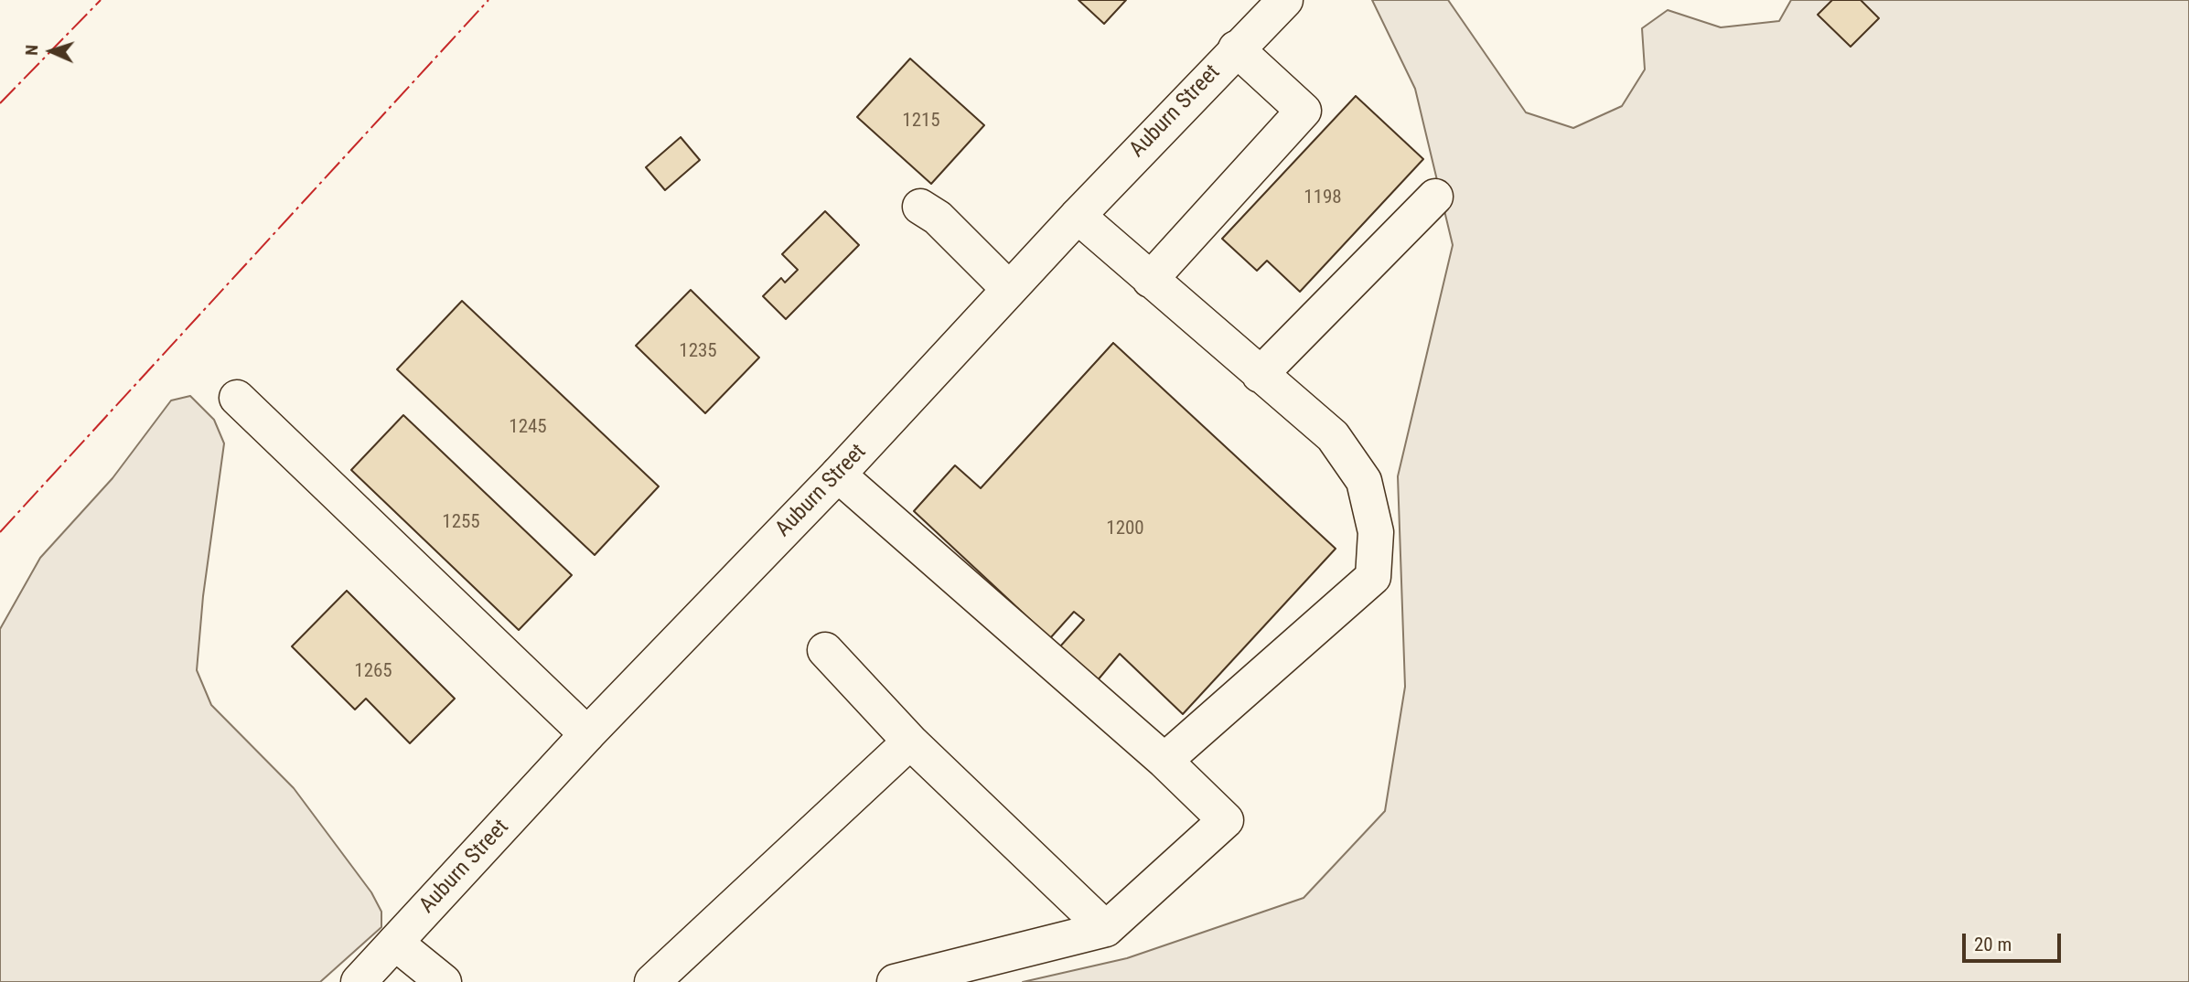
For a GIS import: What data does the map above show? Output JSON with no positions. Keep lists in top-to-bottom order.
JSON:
{
  "streets": {
    "main road": ["Auburn Street"]
  },
  "house_numbers": [
    "1215",
    "1198",
    "1235",
    "1245",
    "1255",
    "1200",
    "1265"
  ],
  "scale_bar": "20 m",
  "north": "left"
}
